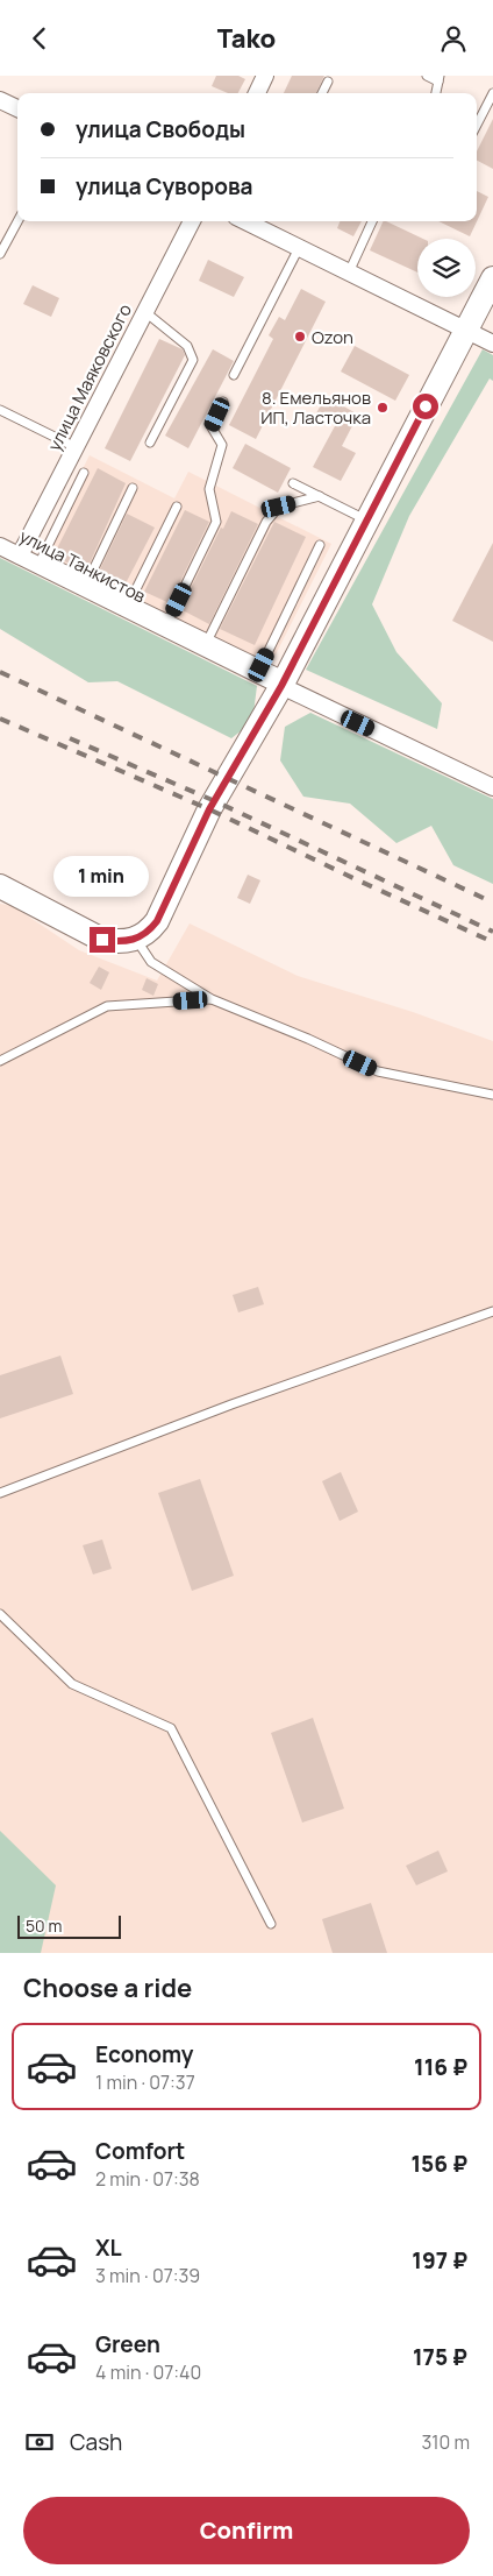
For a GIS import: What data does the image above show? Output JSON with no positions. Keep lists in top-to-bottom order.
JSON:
{
  "streets": {
    "street": ["улица Маяковского", "улица Танкистов"]
  },
  "crossings": [
    ["улица Маяковского", "улица Танкистов"]
  ],
  "places": ["Ozon", "8. Емельянов ИП, Ласточка"],
  "scale_bar": "50 m",
  "page": {
    "header": "Tako",
    "banner": ["улица Свободы", "улица Суворова"],
    "bubble": "1 min",
    "scale": "50 m",
    "heading": "Choose a ride",
    "list": [
      {
        "name": "Economy",
        "note": "1 min · 07:37",
        "value": "116 ₽"
      },
      {
        "name": "Comfort",
        "note": "2 min · 07:38",
        "value": "156 ₽"
      },
      {
        "name": "XL",
        "note": "3 min · 07:39",
        "value": "197 ₽"
      },
      {
        "name": "Green",
        "note": "4 min · 07:40",
        "value": "175 ₽"
      }
    ],
    "pay": ["Cash", "310 m"],
    "buttons": "Confirm"
  }
}
